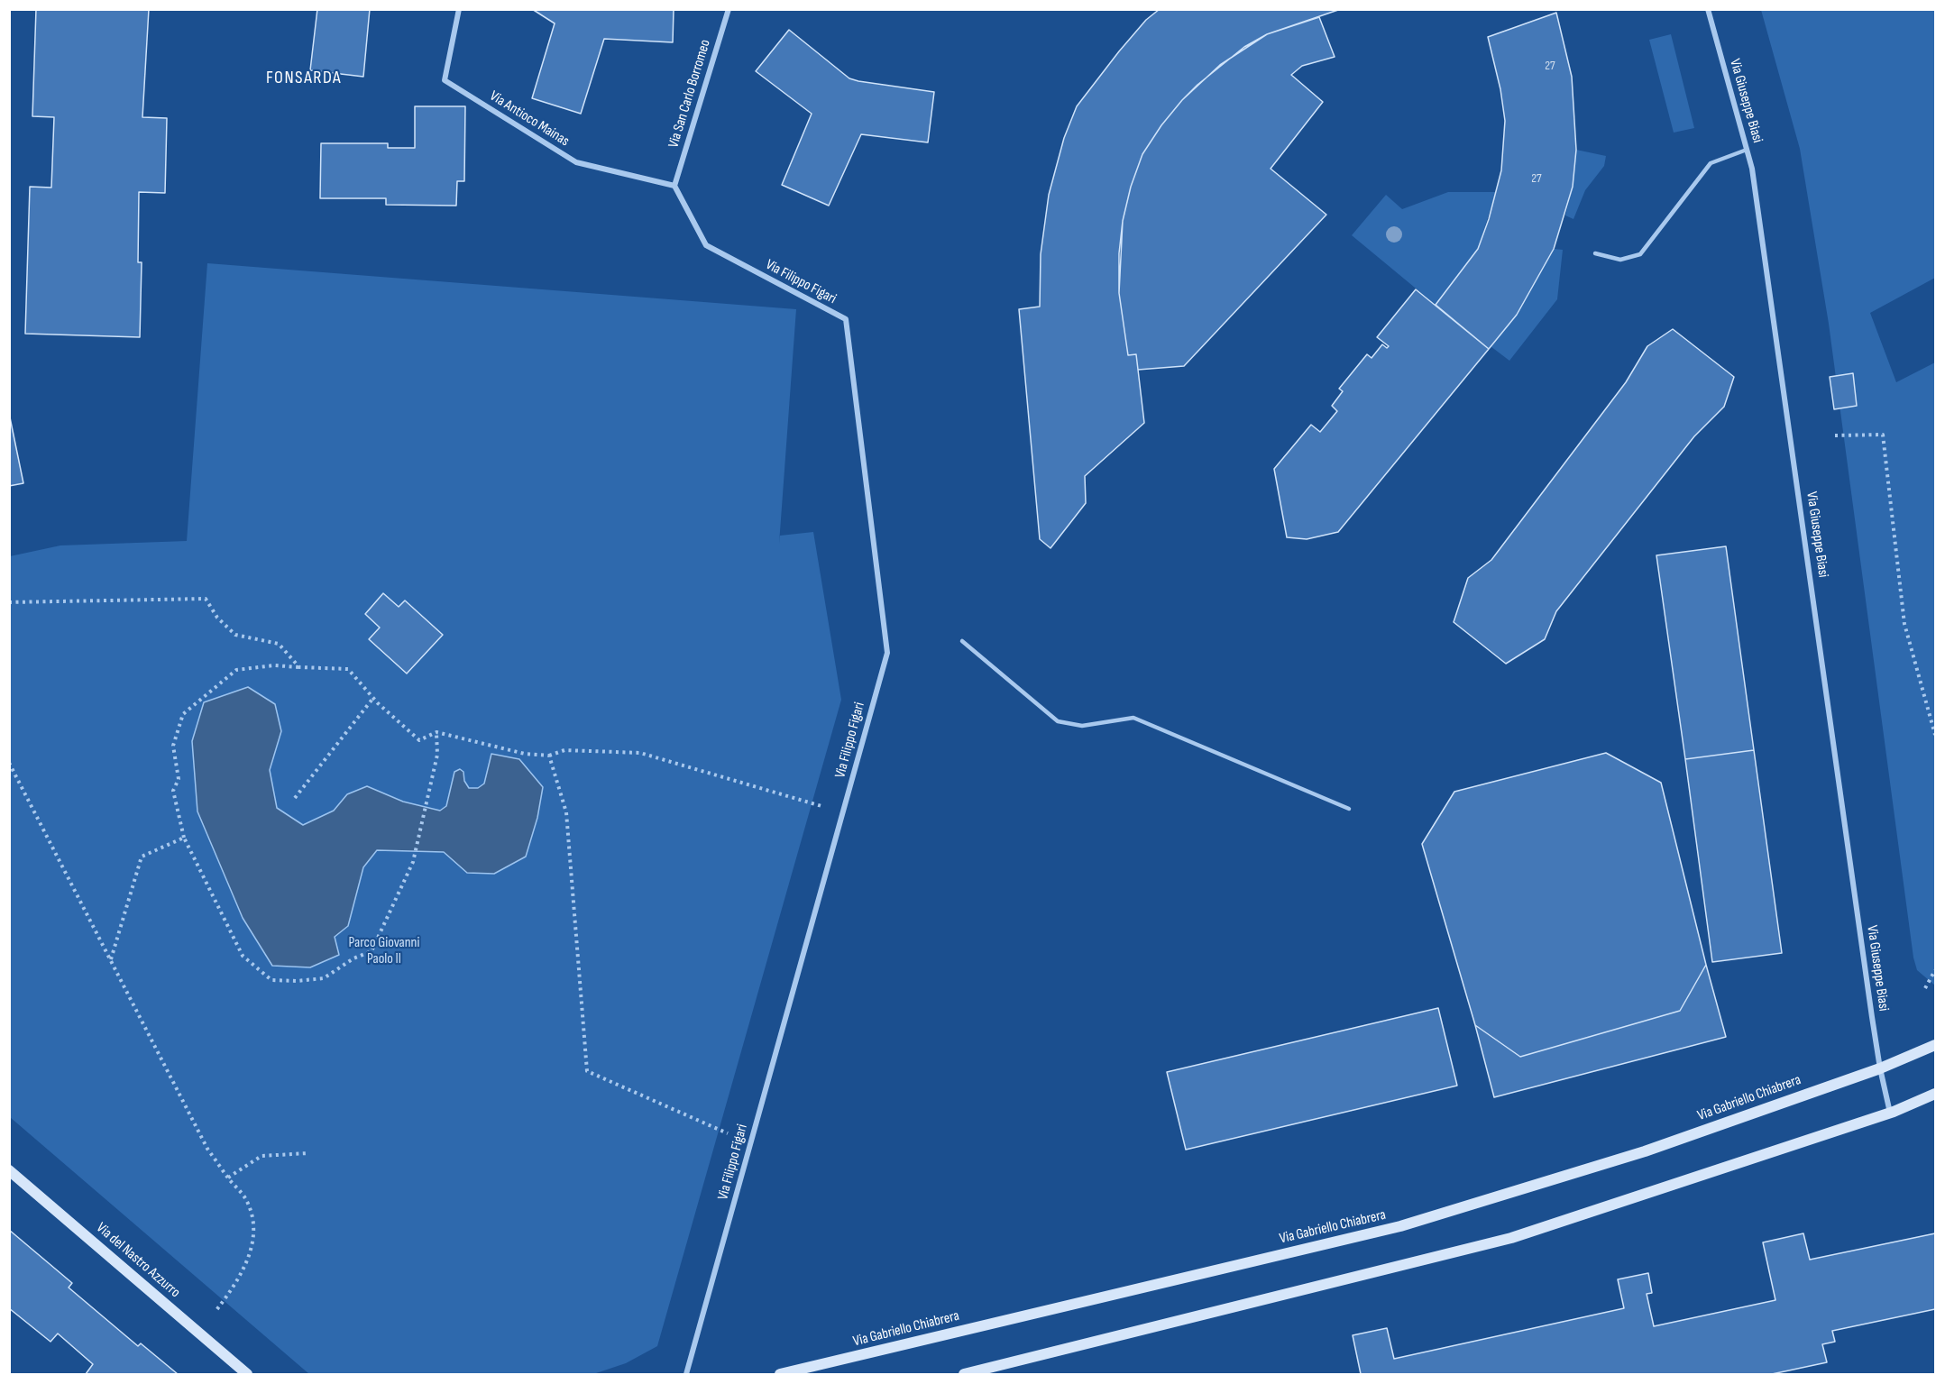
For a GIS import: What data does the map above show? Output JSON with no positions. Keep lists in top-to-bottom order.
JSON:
{
  "streets": {
    "street": [
      "Via San Carlo Borromeo",
      "Via Giuseppe Biasi",
      "Via Antioco Mainas",
      "Via Filippo Figari",
      "Via Gabriello Chiabrera",
      "Via del Nastro Azzurro"
    ]
  },
  "crossings": [
    ["Via San Carlo Borromeo", "Via Antioco Mainas"],
    ["Via San Carlo Borromeo", "Via Filippo Figari"],
    ["Via Giuseppe Biasi", "Via Gabriello Chiabrera"],
    ["Via Antioco Mainas", "Via Filippo Figari"]
  ],
  "districts": ["FONSARDA"],
  "parks": ["Parco Giovanni Paolo II"],
  "house_numbers": ["27", "27"]
}
